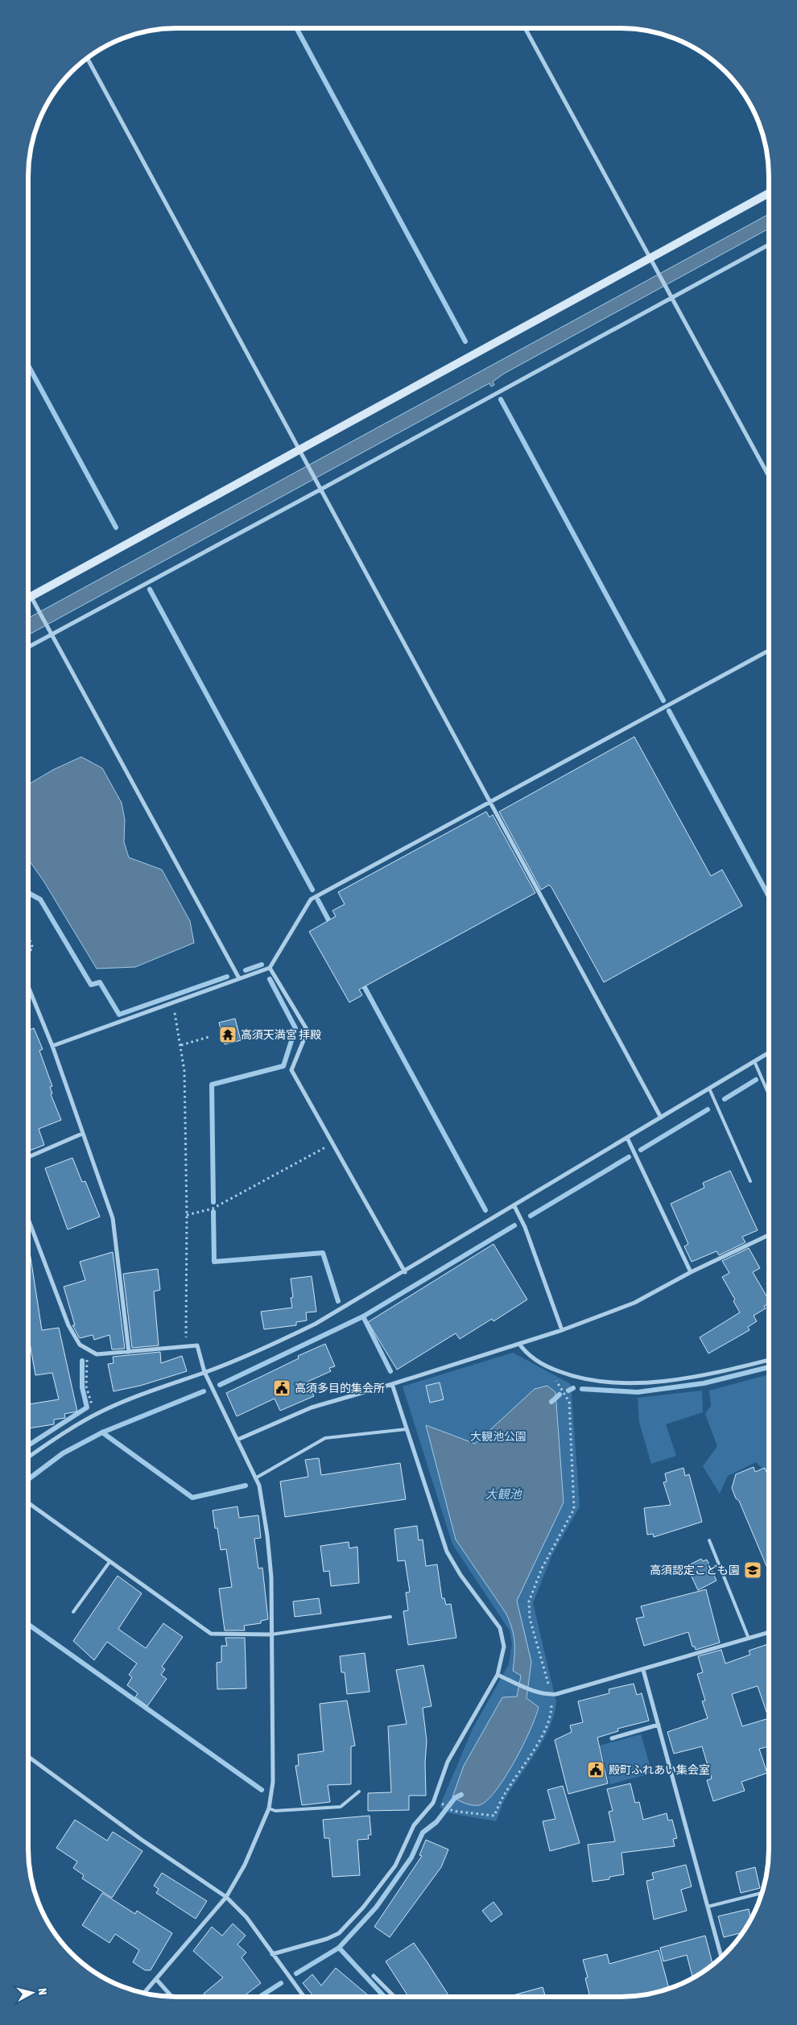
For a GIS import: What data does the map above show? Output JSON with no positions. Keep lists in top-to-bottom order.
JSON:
{
  "water": ["大観池"],
  "parks": ["大観池公園"],
  "places": {
    "temple": ["高須天満宮 拝殿"],
    "public building": ["高須多目的集会所", "殿町ふれあい集会室"],
    "school or university": ["高須認定こども園"]
  },
  "north": "right"
}
